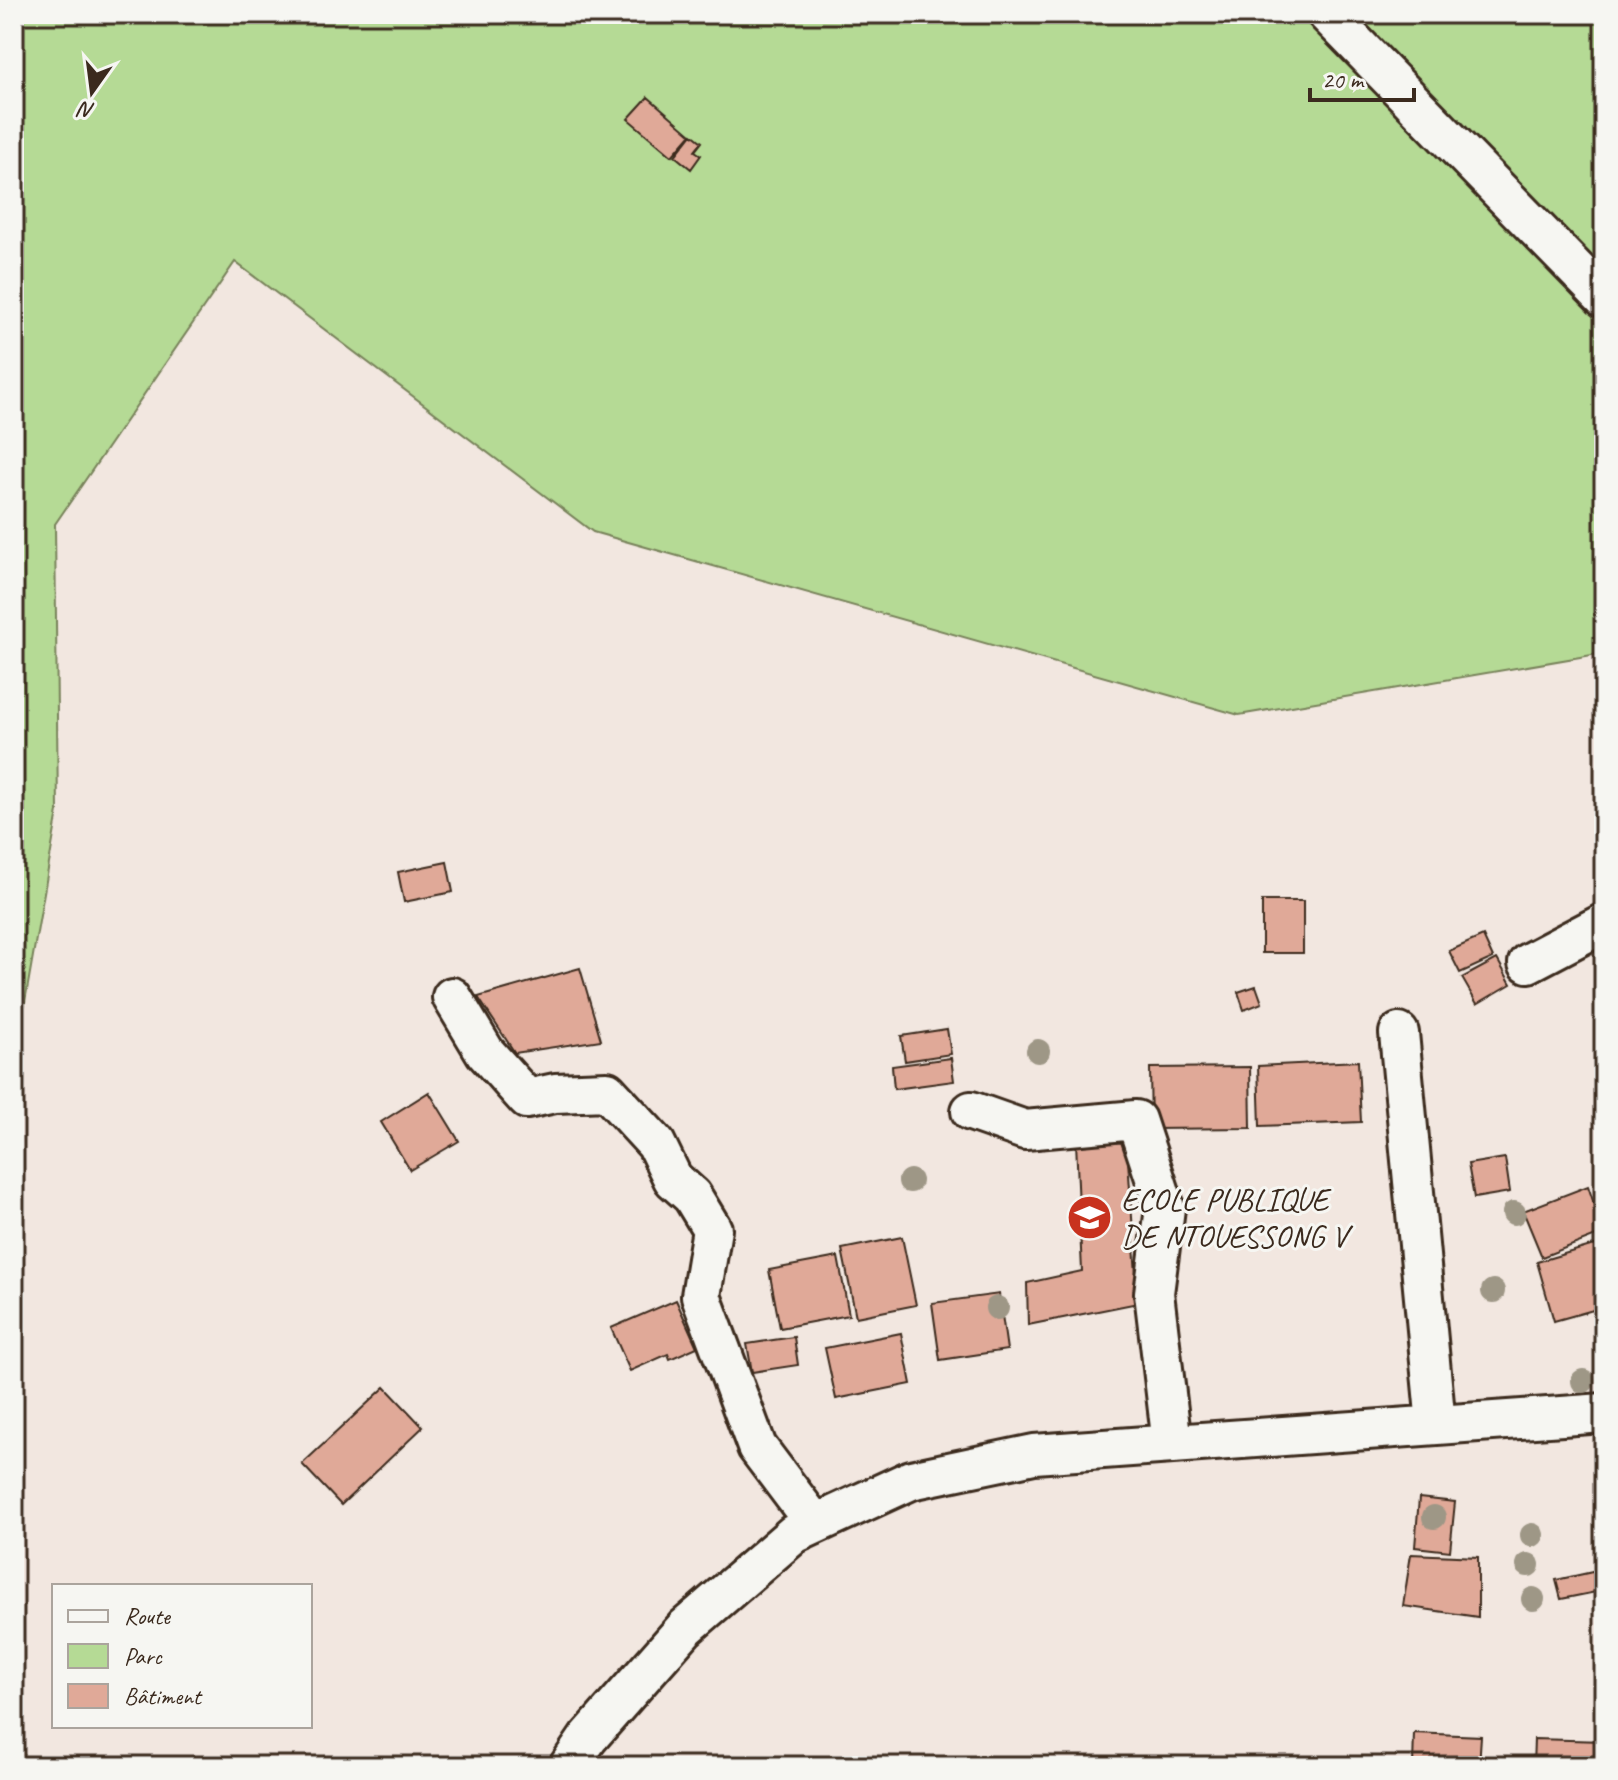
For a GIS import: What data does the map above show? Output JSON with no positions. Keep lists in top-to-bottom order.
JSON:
{
  "places": {
    "school or university": ["ECOLE PUBLIQUE DE NTOUESSONG V"]
  },
  "legend": ["Route", "Parc", "Bâtiment"],
  "scale_bar": "20 m",
  "north": "bottom"
}
